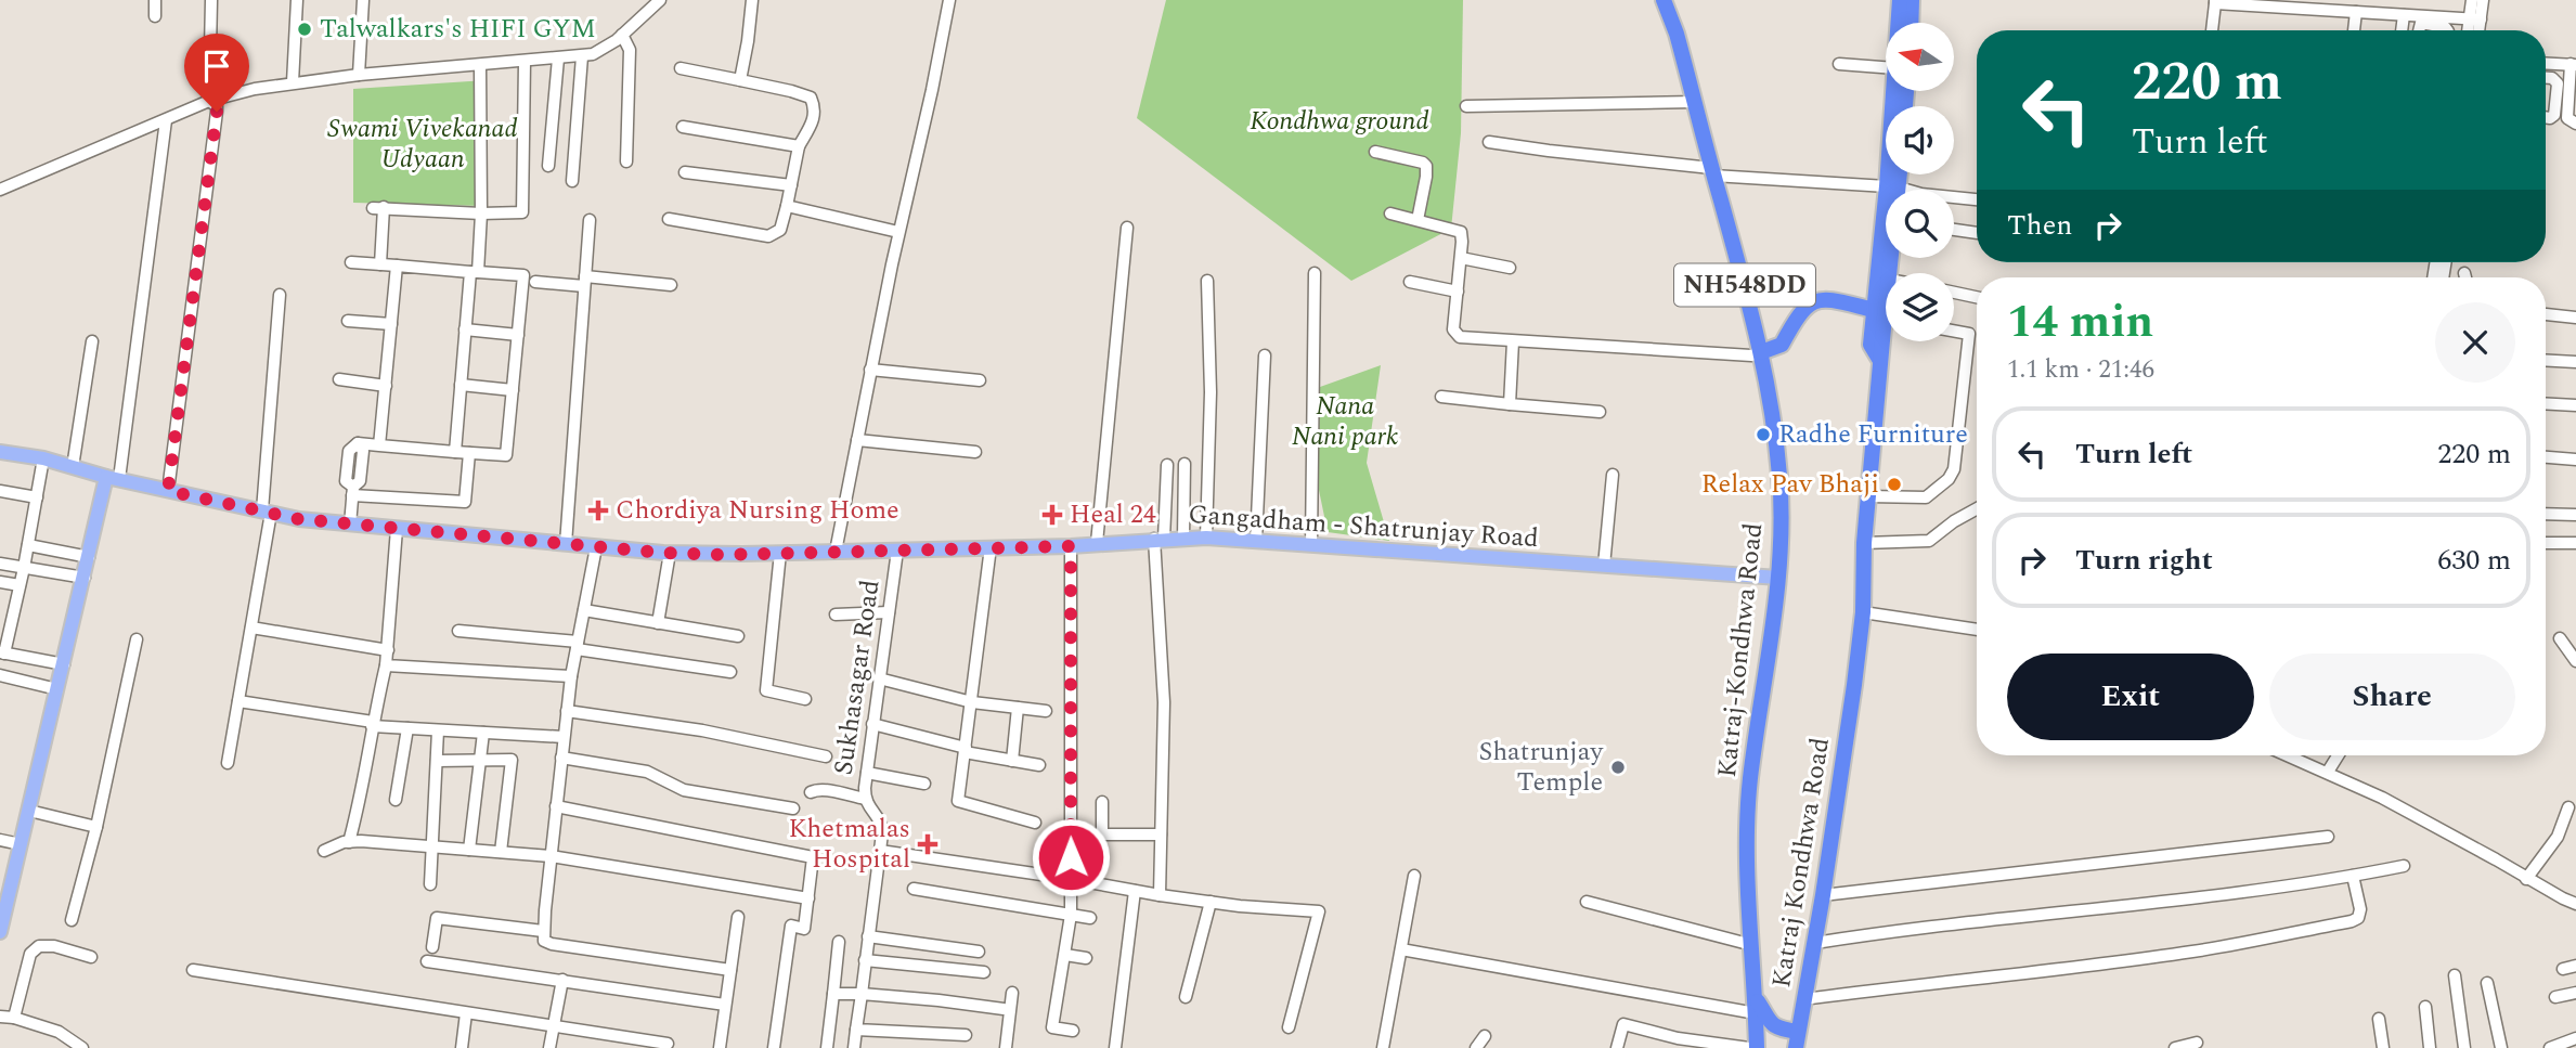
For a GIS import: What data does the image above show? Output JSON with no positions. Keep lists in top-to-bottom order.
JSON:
{
  "streets": {
    "highway": ["NH548DD", "Katraj-Kondhwa Road", "Katraj Kondhwa Road"],
    "main road": ["Gangadham - Shatrunjay Road"],
    "street": ["Sukhasagar Road"]
  },
  "crossings": [
    ["Gangadham - Shatrunjay Road", "Katraj-Kondhwa Road"],
    ["Gangadham - Shatrunjay Road", "Sukhasagar Road"]
  ],
  "parks": ["Kondhwa ground", "Swami Vivekanad Udyaan", "Nana Nani park"],
  "places": {
    "other": [
      "Talwalkars's HIFI GYM",
      "Radhe Furniture",
      "Relax Pav Bhaji",
      "Shatrunjay Temple"
    ],
    "health": ["Chordiya Nursing Home", "Heal 24", "Khetmalas Hospital"]
  },
  "north": "left",
  "page": {
    "turn": ["220 m", "Turn left"],
    "then": "Then",
    "heading": ["14 min", "1.1 km · 21:46"],
    "list": [
      {
        "name": "Turn left",
        "value": "220 m"
      },
      {
        "name": "Turn right",
        "value": "630 m"
      }
    ],
    "buttons": ["Exit", "Share"]
  }
}
